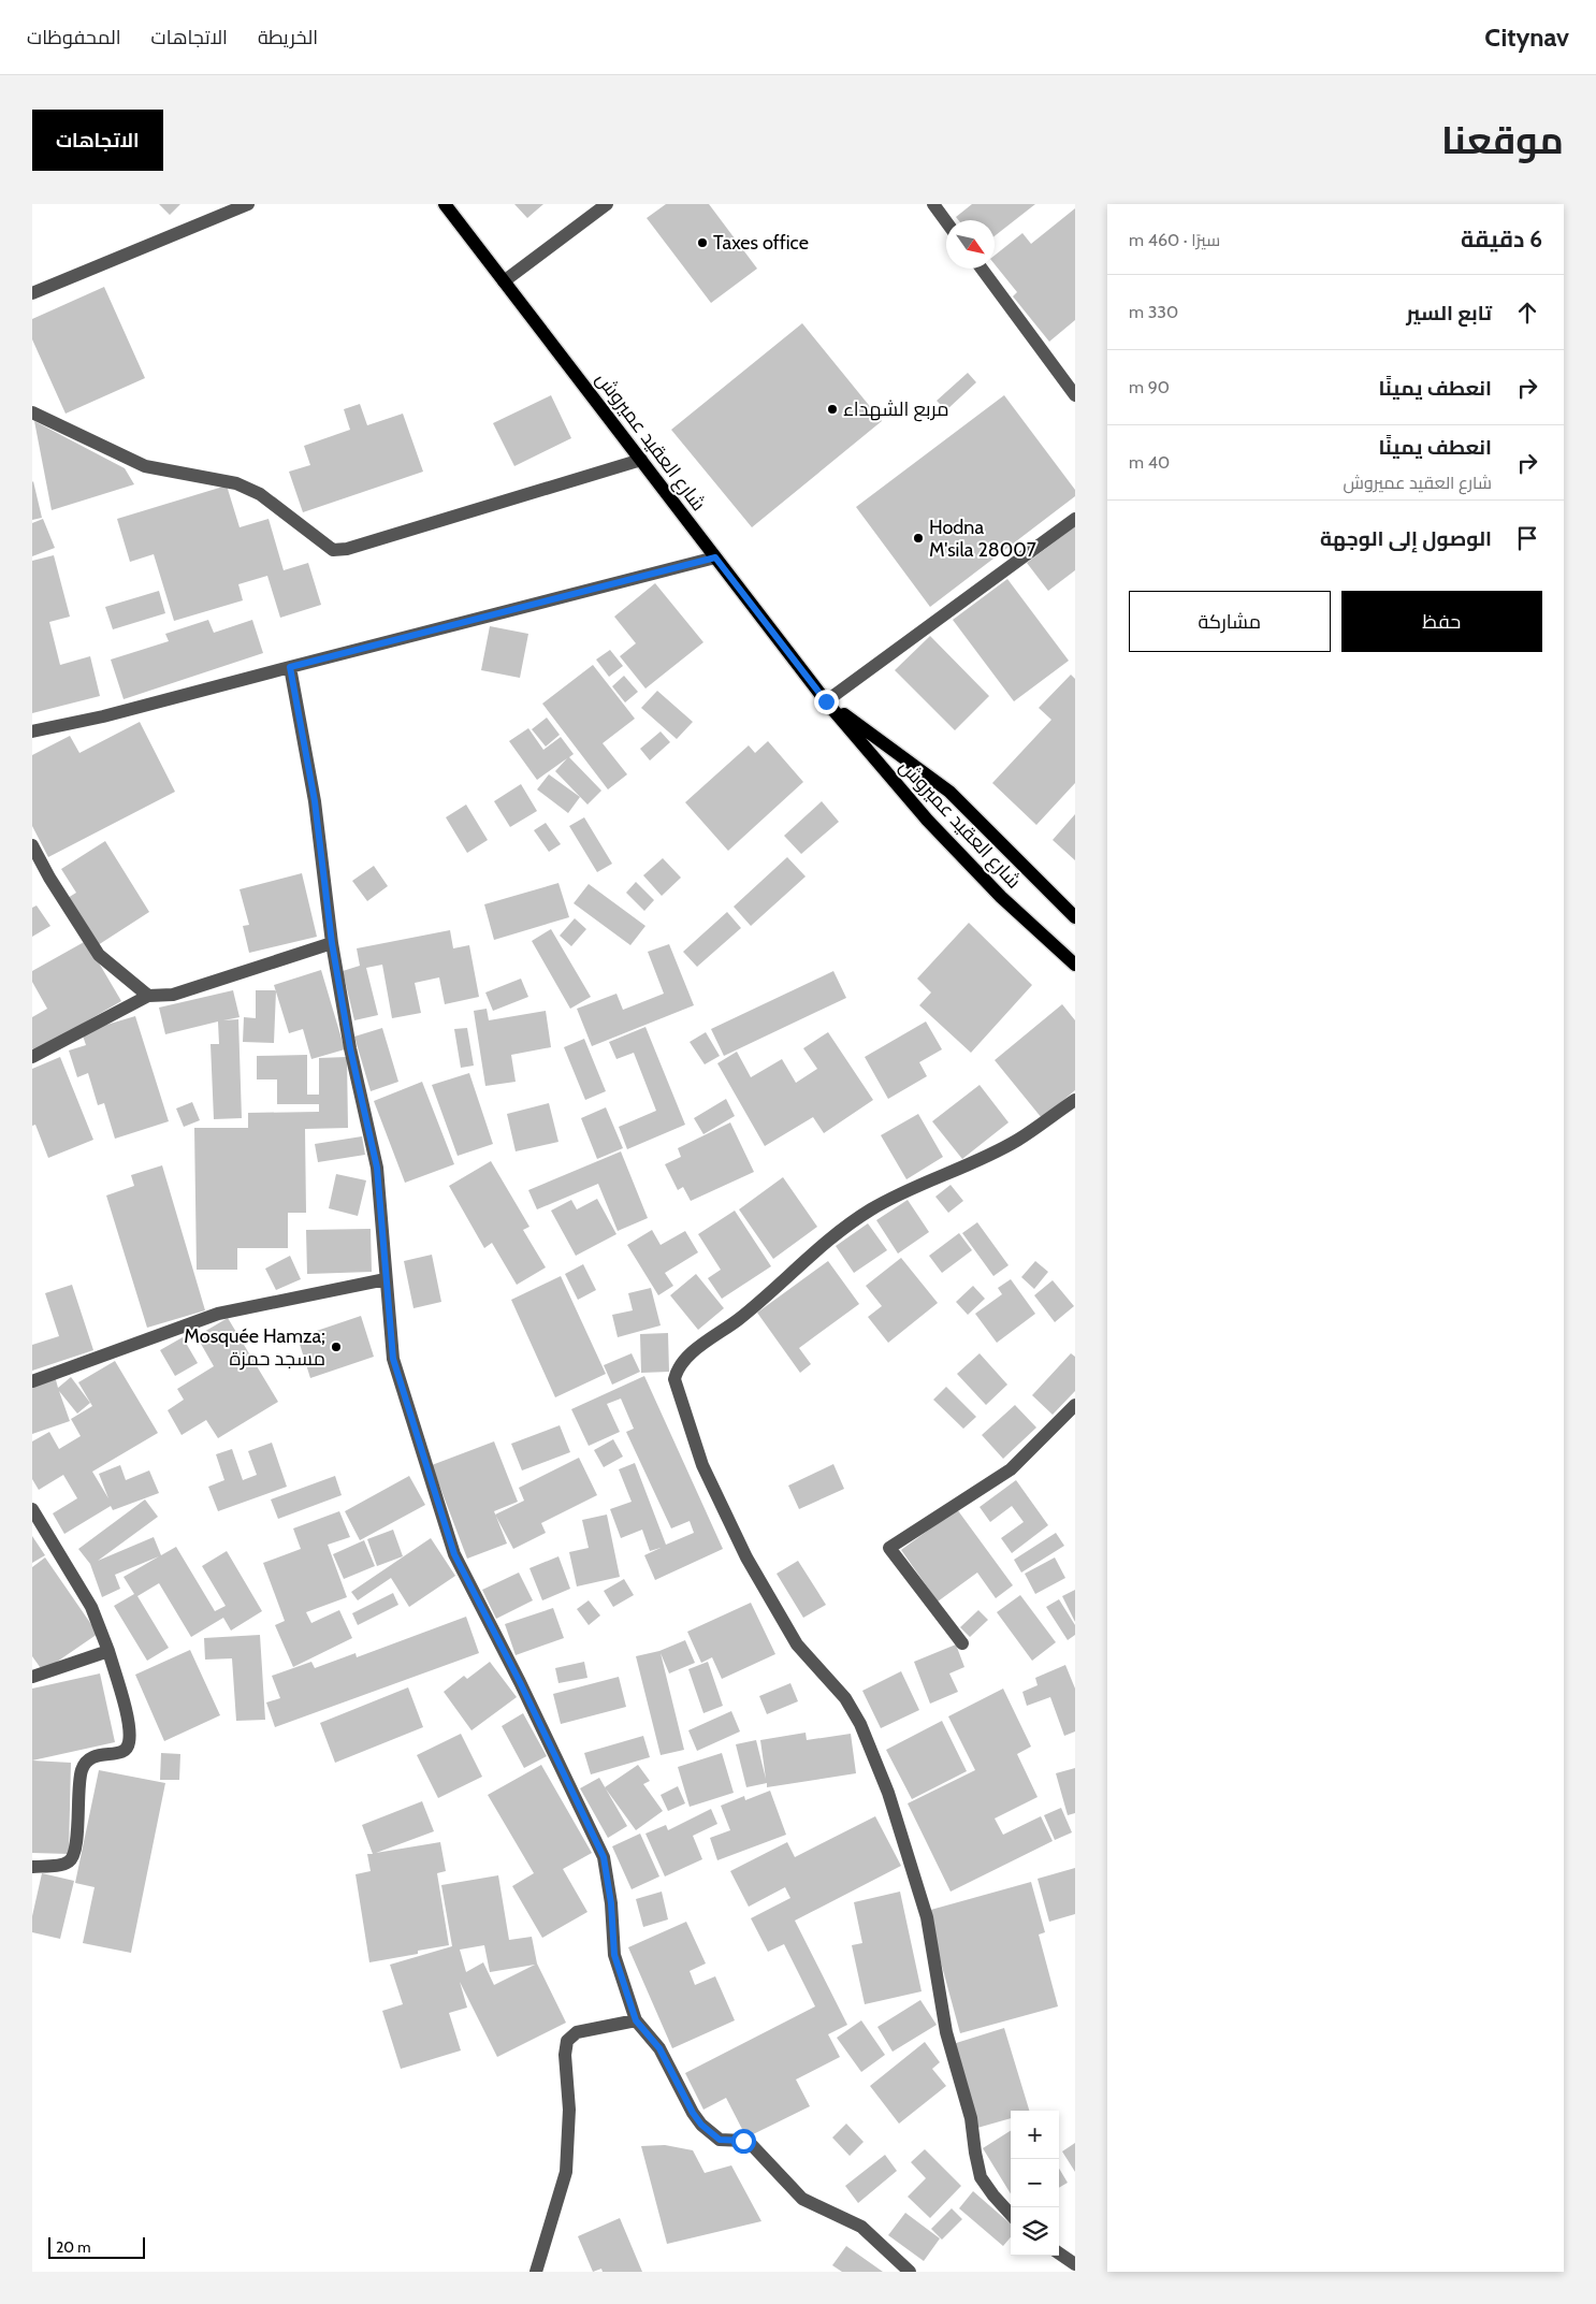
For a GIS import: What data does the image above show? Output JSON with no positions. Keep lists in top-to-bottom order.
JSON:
{
  "streets": {
    "main road": ["شارع العقيد عميروش"]
  },
  "places": [
    "Taxes office",
    "مربع الشهداء",
    "Hodna M'sila 28007",
    "Mosquée Hamza; مسجد حمزة"
  ],
  "scale_bar": "20 m",
  "north": "bottom right",
  "page": {
    "header": "Citynav",
    "nav": ["الخريطة", "الاتجاهات", "المحفوظات"],
    "title": "موقعنا",
    "buttons": [
      "الاتجاهات",
      ["حفظ", "مشاركة"]
    ],
    "heading": ["6 دقيقة", "سيرًا · 460 m"],
    "list": [
      ["تابع السير", "330 m"],
      ["انعطف يمينًا", "90 m"],
      ["انعطف يمينًا", "شارع العقيد عميروش", "40 m"],
      "الوصول إلى الوجهة"
    ],
    "map_buttons": ["+", "−"],
    "scale": "20 m"
  }
}
